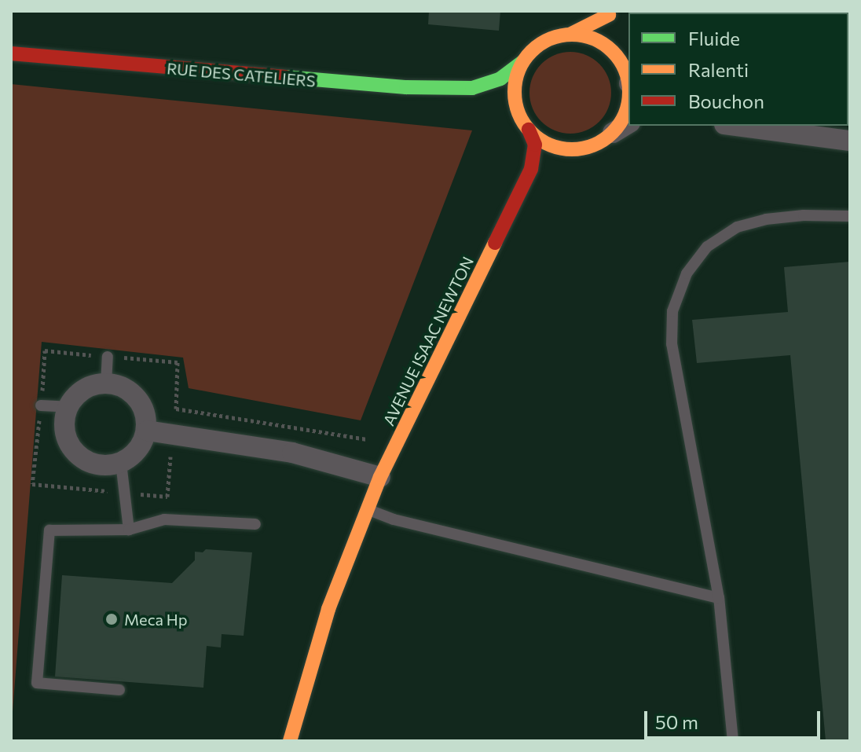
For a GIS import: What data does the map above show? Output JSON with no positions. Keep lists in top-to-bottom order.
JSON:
{
  "streets": {
    "street": ["RUE DES CATELIERS", "AVENUE ISAAC NEWTON"]
  },
  "places": ["Meca Hp"],
  "legend": ["Fluide", "Ralenti", "Bouchon"],
  "scale_bar": "50 m"
}
